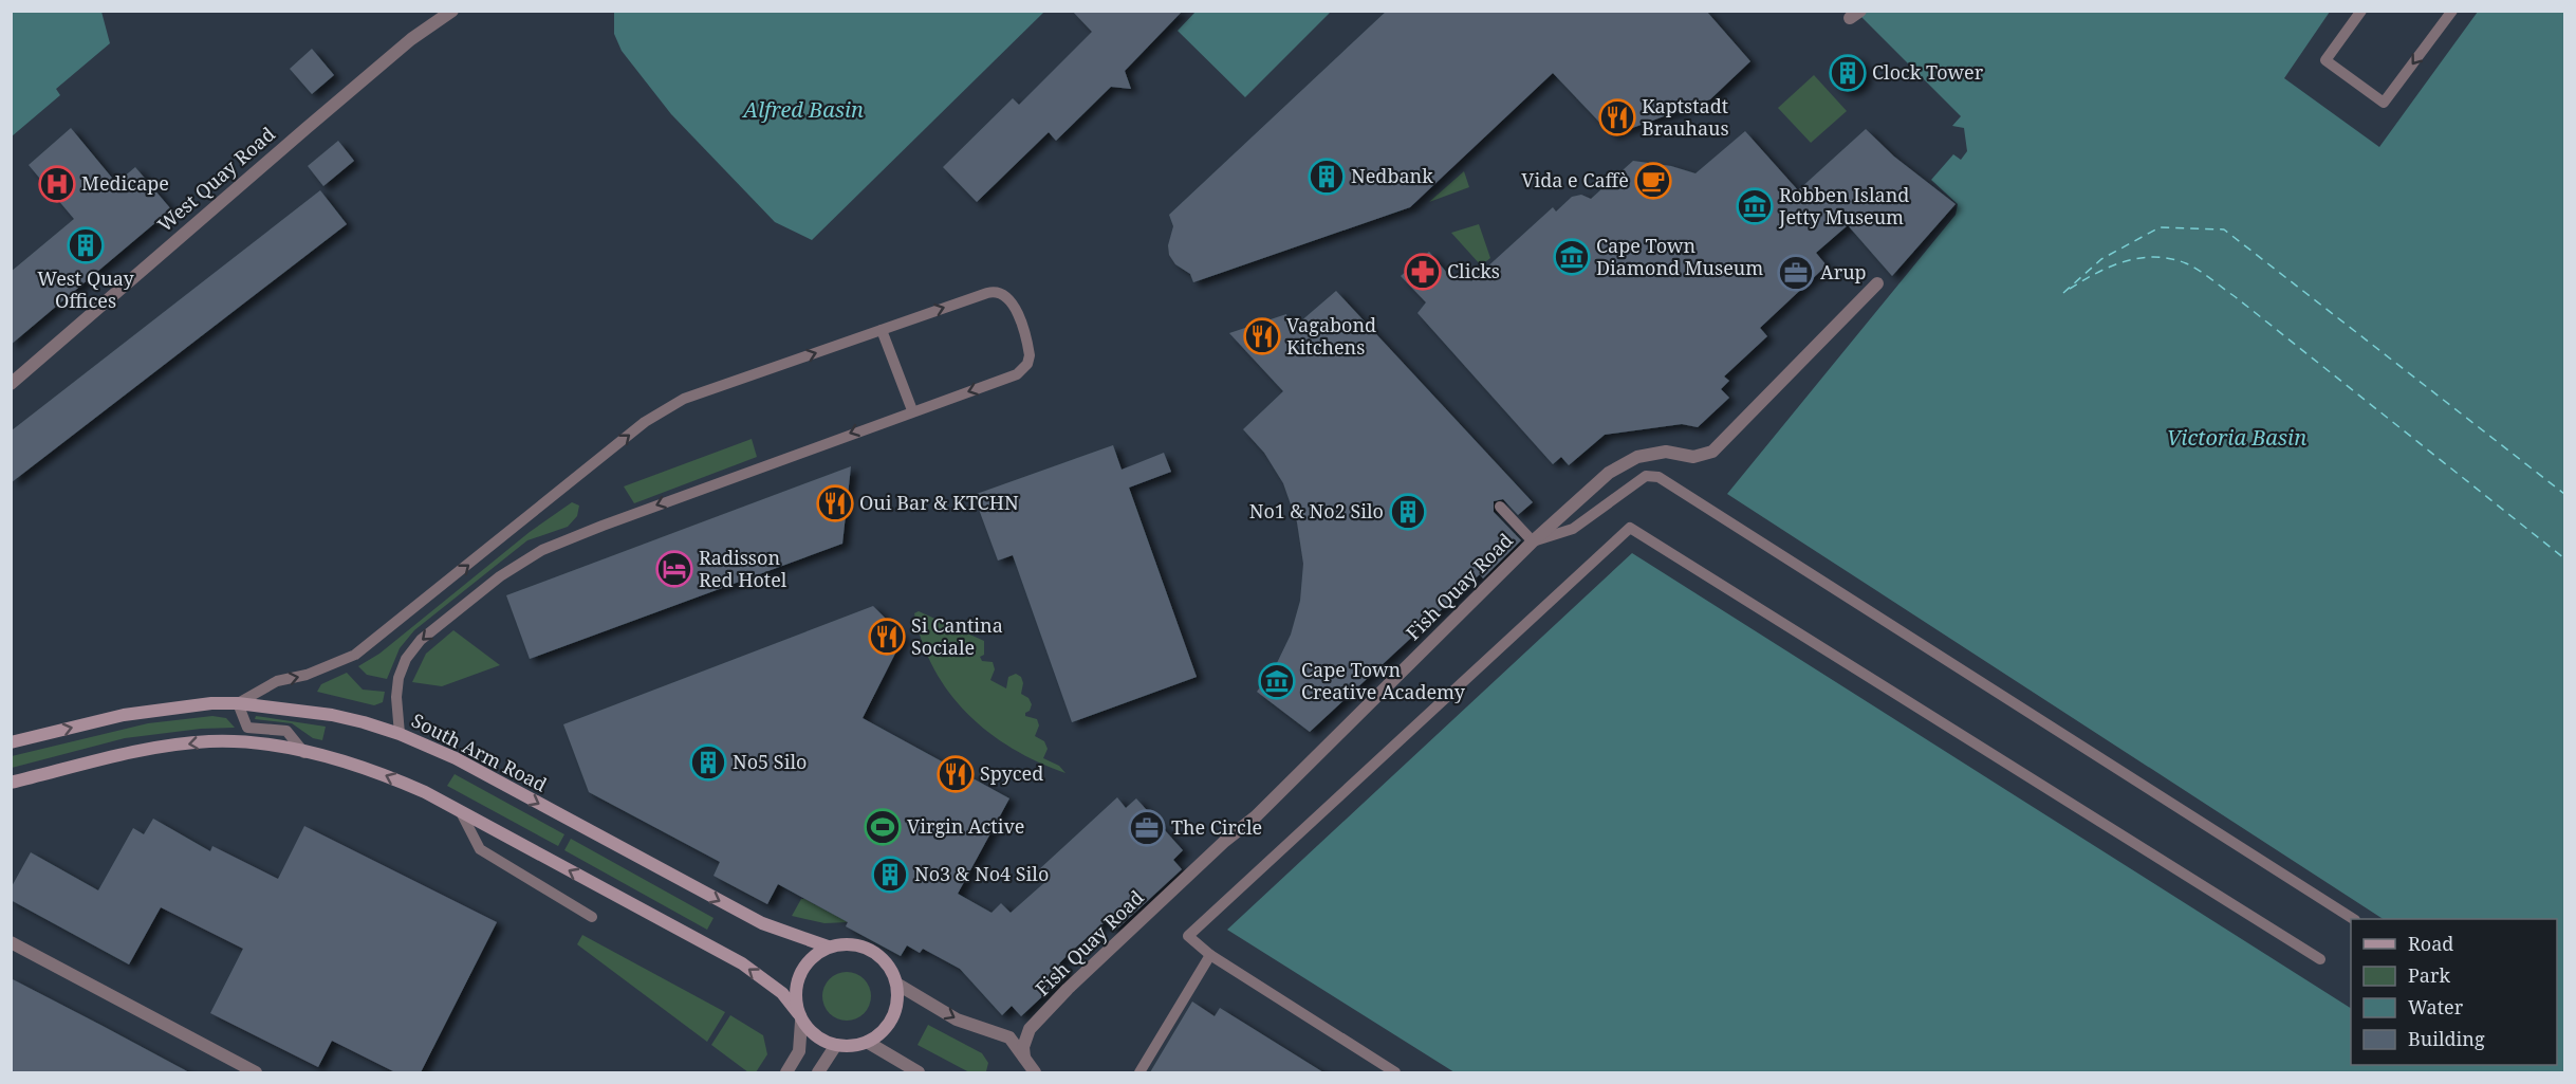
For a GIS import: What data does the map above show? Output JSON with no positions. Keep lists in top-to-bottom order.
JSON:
{
  "streets": {
    "street": ["West Quay Road", "Fish Quay Road", "South Arm Road"]
  },
  "water": ["Alfred Basin", "Victoria Basin"],
  "places": {
    "building": [
      "Clock Tower",
      "Nedbank",
      "West Quay Offices",
      "No1 & No2 Silo",
      "No5 Silo",
      "No3 & No4 Silo"
    ],
    "restaurant": [
      "Kaptstadt Brauhaus",
      "Vagabond Kitchens",
      "Oui Bar & KTCHN",
      "Si Cantina Sociale",
      "Spyced"
    ],
    "cafe": ["Vida e Caffè"],
    "hospital": ["Medicape"],
    "museum": ["Robben Island Jetty Museum", "Cape Town Diamond Museum", "Cape Town Creative Academy"],
    "pharmacy": ["Clicks"],
    "office": ["Arup", "The Circle"],
    "hotel": ["Radisson Red Hotel"],
    "sports": ["Virgin Active"]
  },
  "legend": [
    "Road",
    "Park",
    "Water",
    "Building"
  ]
}
